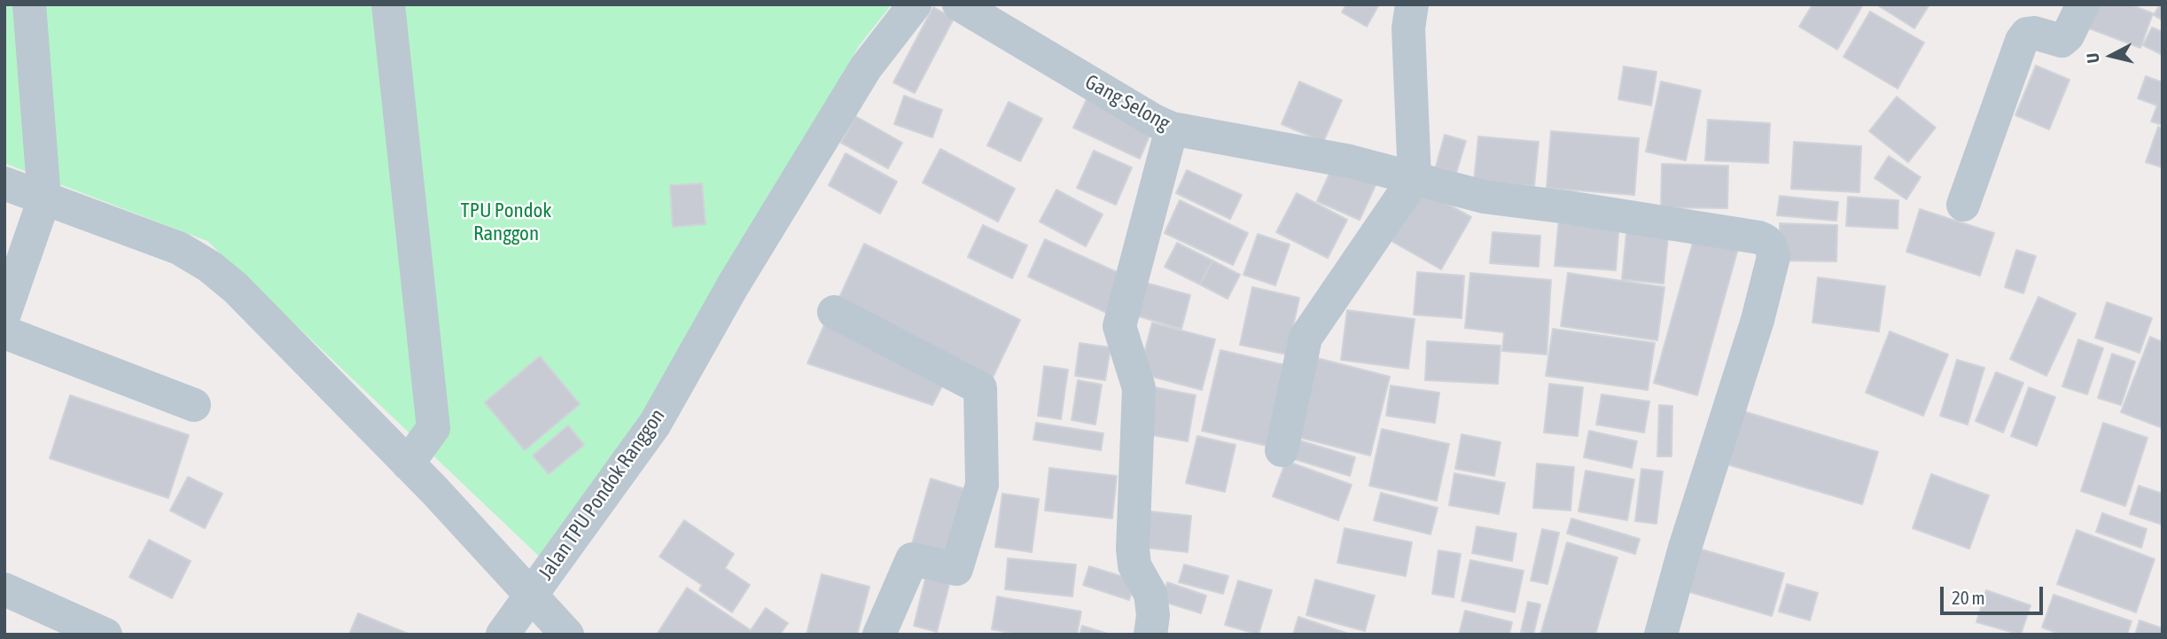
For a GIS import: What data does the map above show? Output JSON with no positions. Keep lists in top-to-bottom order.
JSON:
{
  "streets": {
    "street": ["Gang Selong", "Jalan TPU Pondok Ranggon"]
  },
  "parks": ["TPU Pondok Ranggon"],
  "scale_bar": "20 m",
  "north": "left"
}
